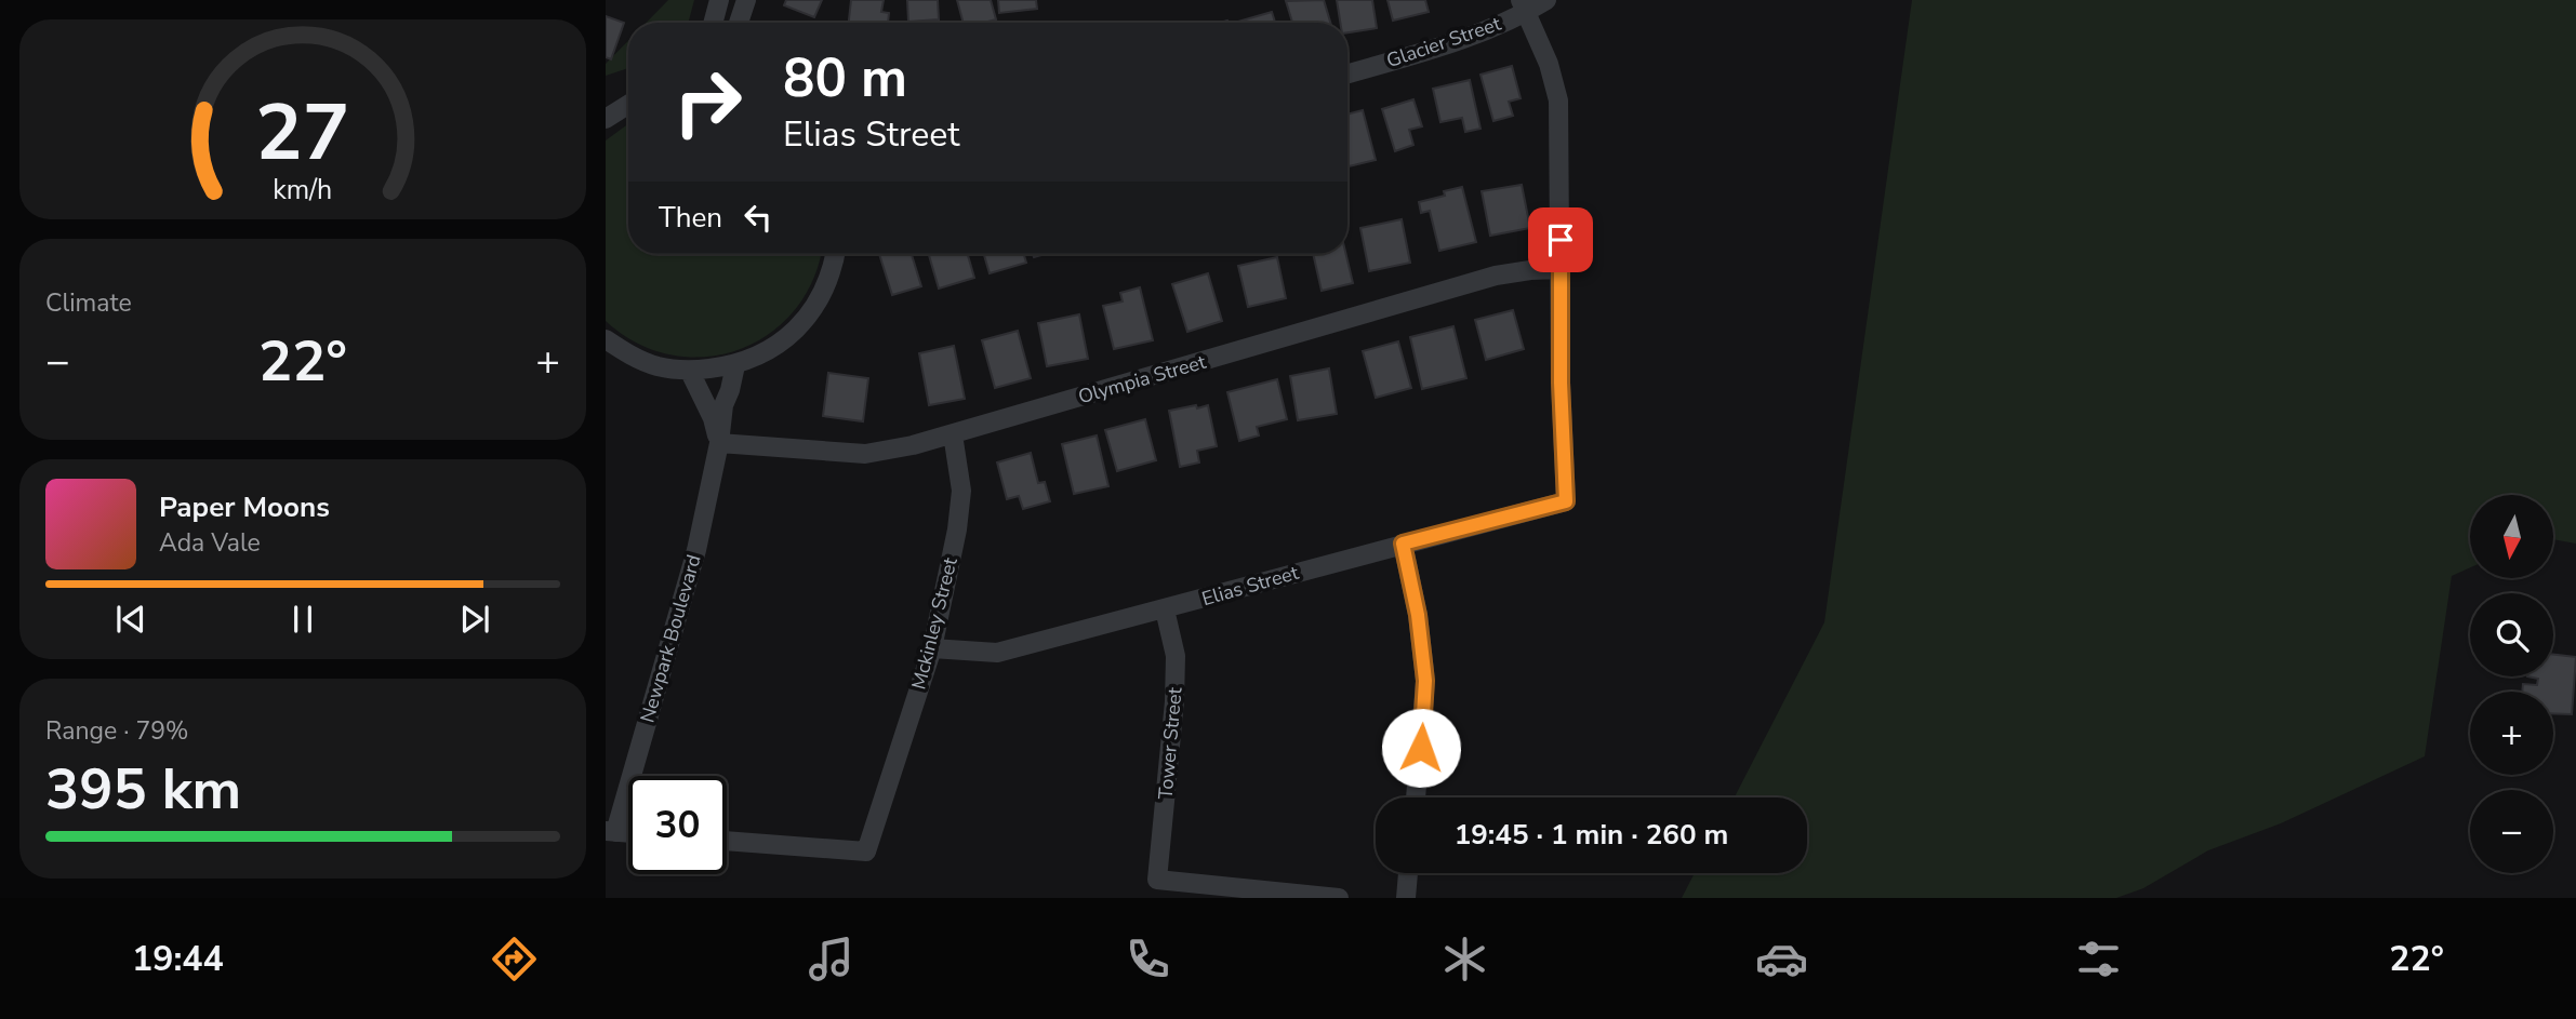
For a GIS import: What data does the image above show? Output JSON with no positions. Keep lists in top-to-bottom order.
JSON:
{
  "streets": {
    "street": [
      "Glacier Street",
      "Olympia Street",
      "Elias Street",
      "Mckinley Street",
      "Newpark Boulevard",
      "Tower Street"
    ]
  },
  "crossings": [
    ["Olympia Street", "Elias Street"],
    ["Olympia Street", "Mckinley Street"],
    ["Olympia Street", "Newpark Boulevard"],
    ["Elias Street", "Mckinley Street"],
    ["Elias Street", "Tower Street"]
  ],
  "north": "bottom",
  "page": {
    "turn": ["80 m", "Elias Street"],
    "then": "Then",
    "tile": [
      "Climate",
      ["Range · 79%", "395 km"]
    ],
    "heat": ["−", "22°", "+"],
    "song": ["Paper Moons", "Ada Vale"],
    "map_buttons": ["+", "−"],
    "limit": "30",
    "trip": "19:45 · 1 min · 260 m",
    "tabs": ["19:44", "22°"],
    "gauge": ["27", "km/h"]
  }
}
